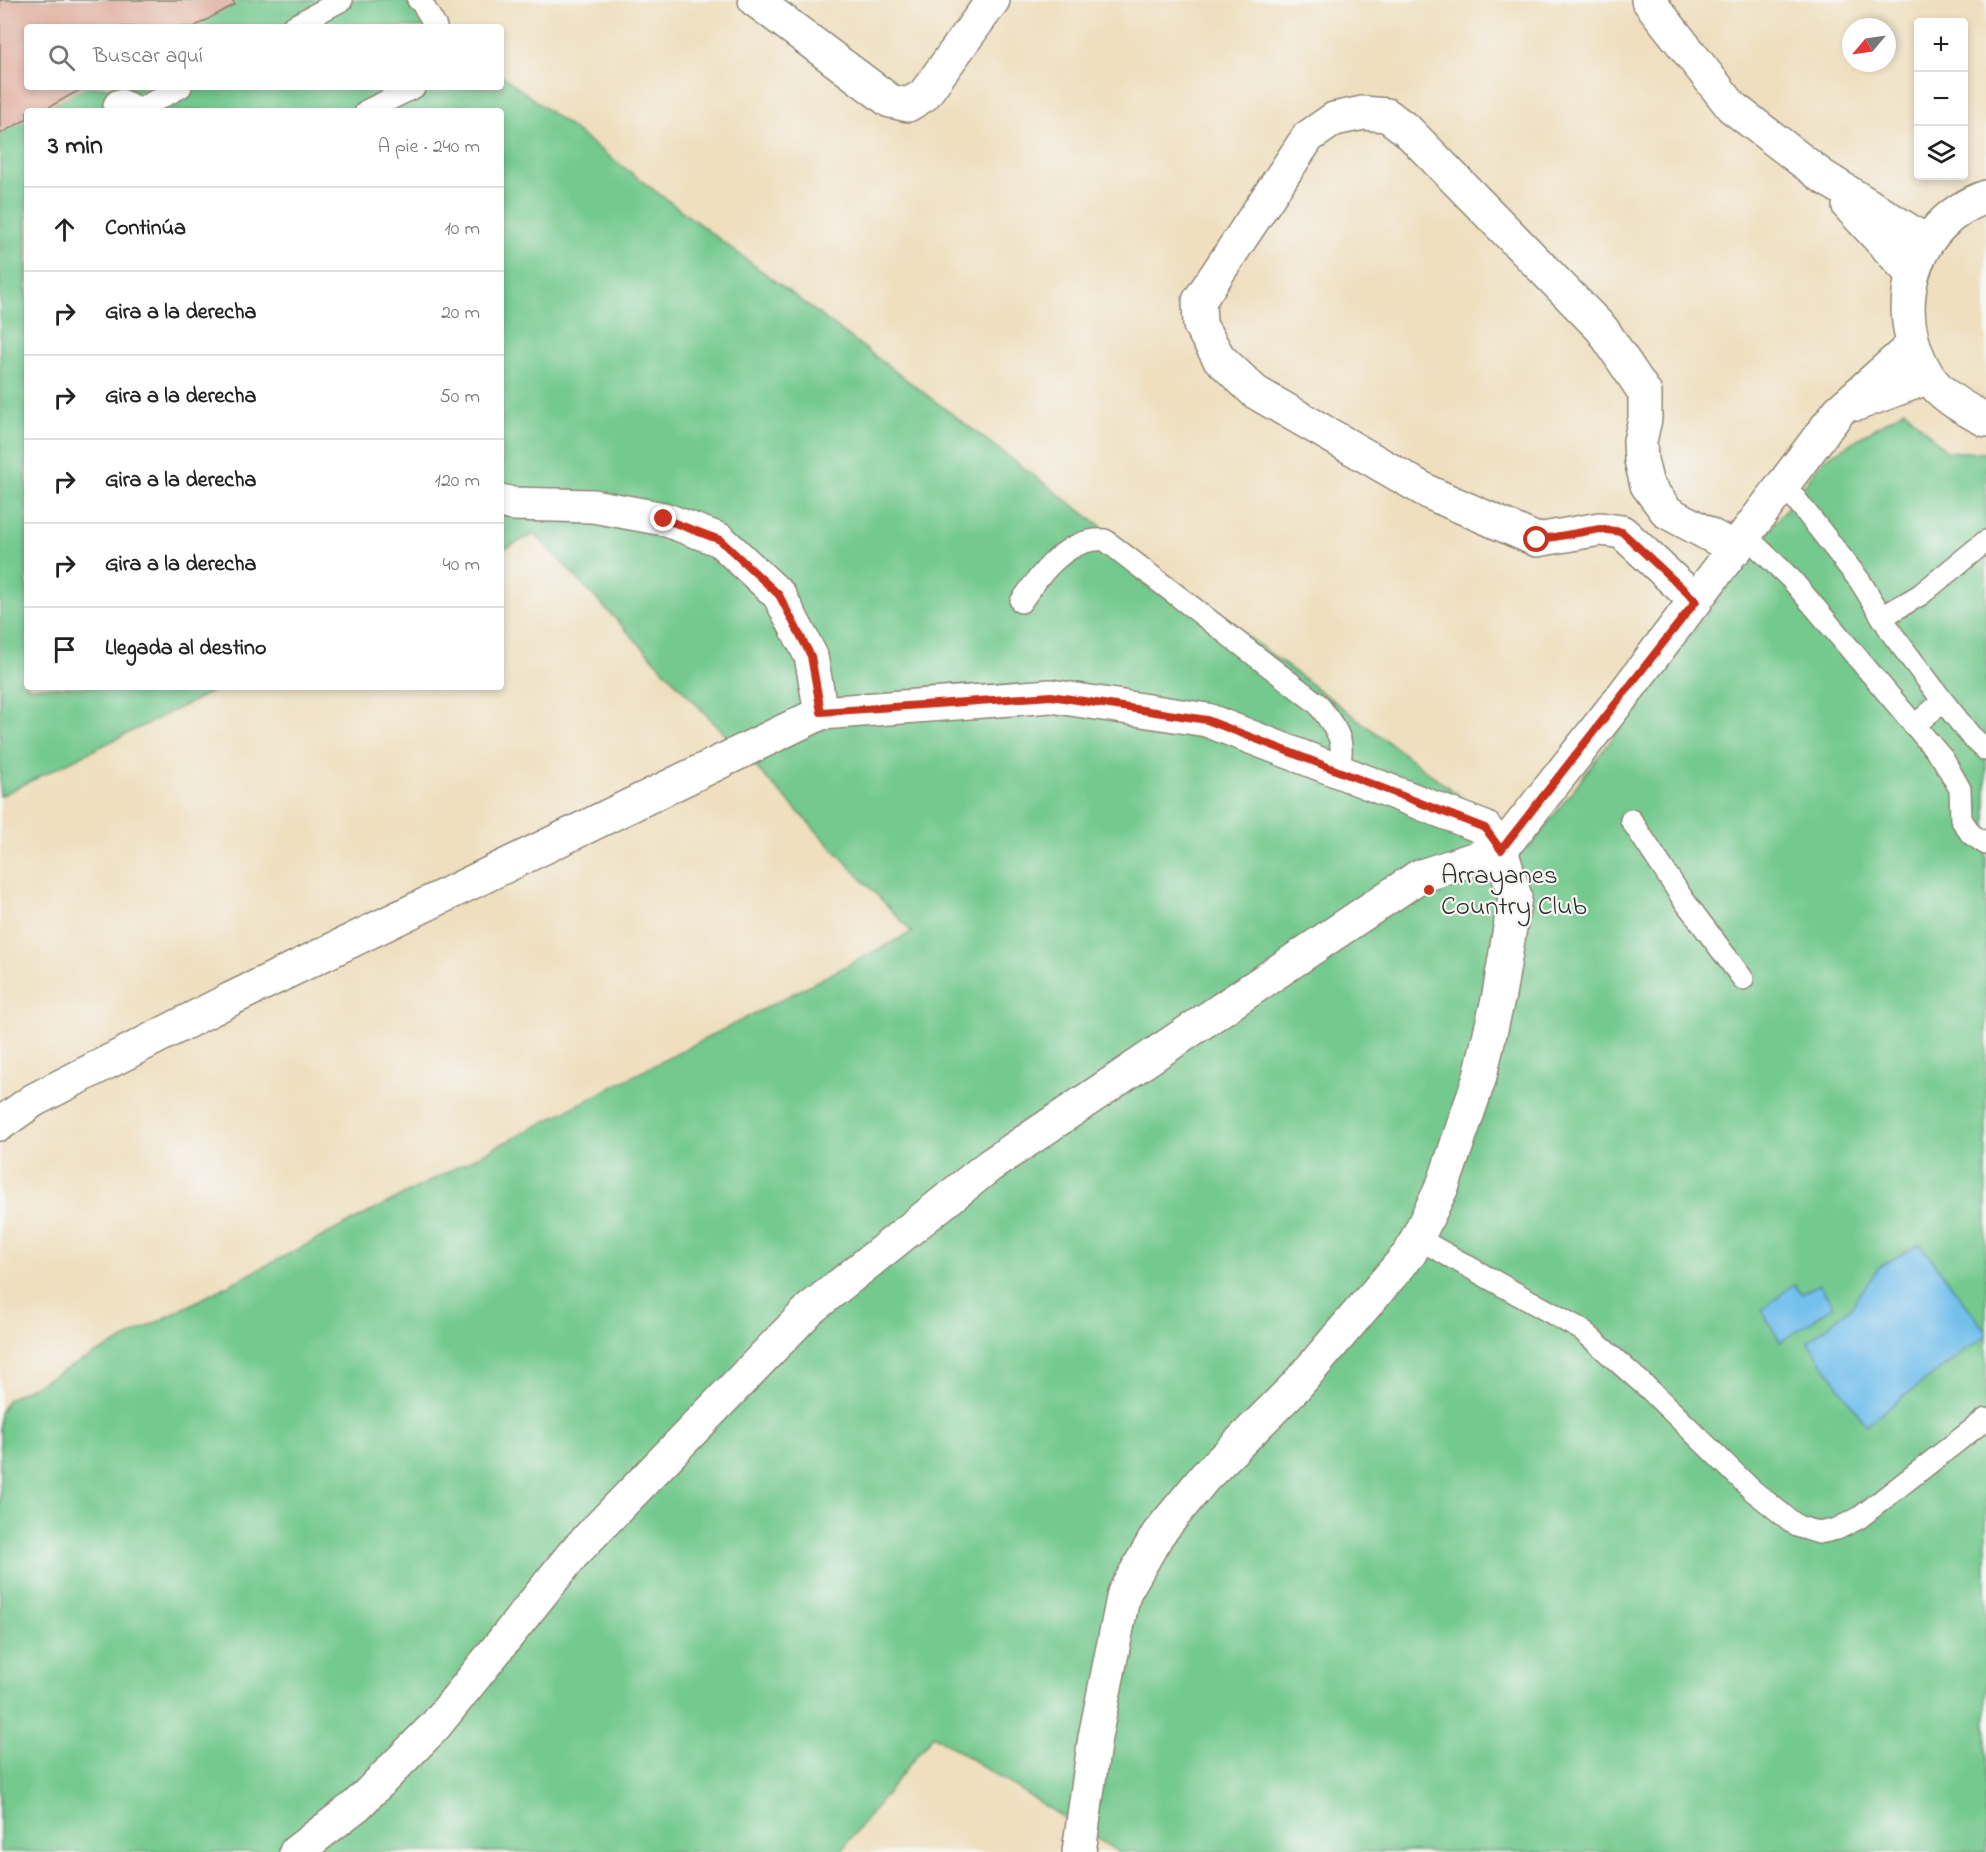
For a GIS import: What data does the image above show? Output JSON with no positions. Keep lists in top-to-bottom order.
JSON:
{
  "places": ["Arrayanes Country Club"],
  "north": "bottom left",
  "page": {
    "map_buttons": ["+", "−"],
    "search": "Buscar aquí",
    "heading": ["3 min", "A pie · 240 m"],
    "list": [
      ["Continúa", "10 m"],
      ["Gira a la derecha", "20 m"],
      ["Gira a la derecha", "50 m"],
      ["Gira a la derecha", "120 m"],
      ["Gira a la derecha", "40 m"],
      "Llegada al destino"
    ]
  }
}
